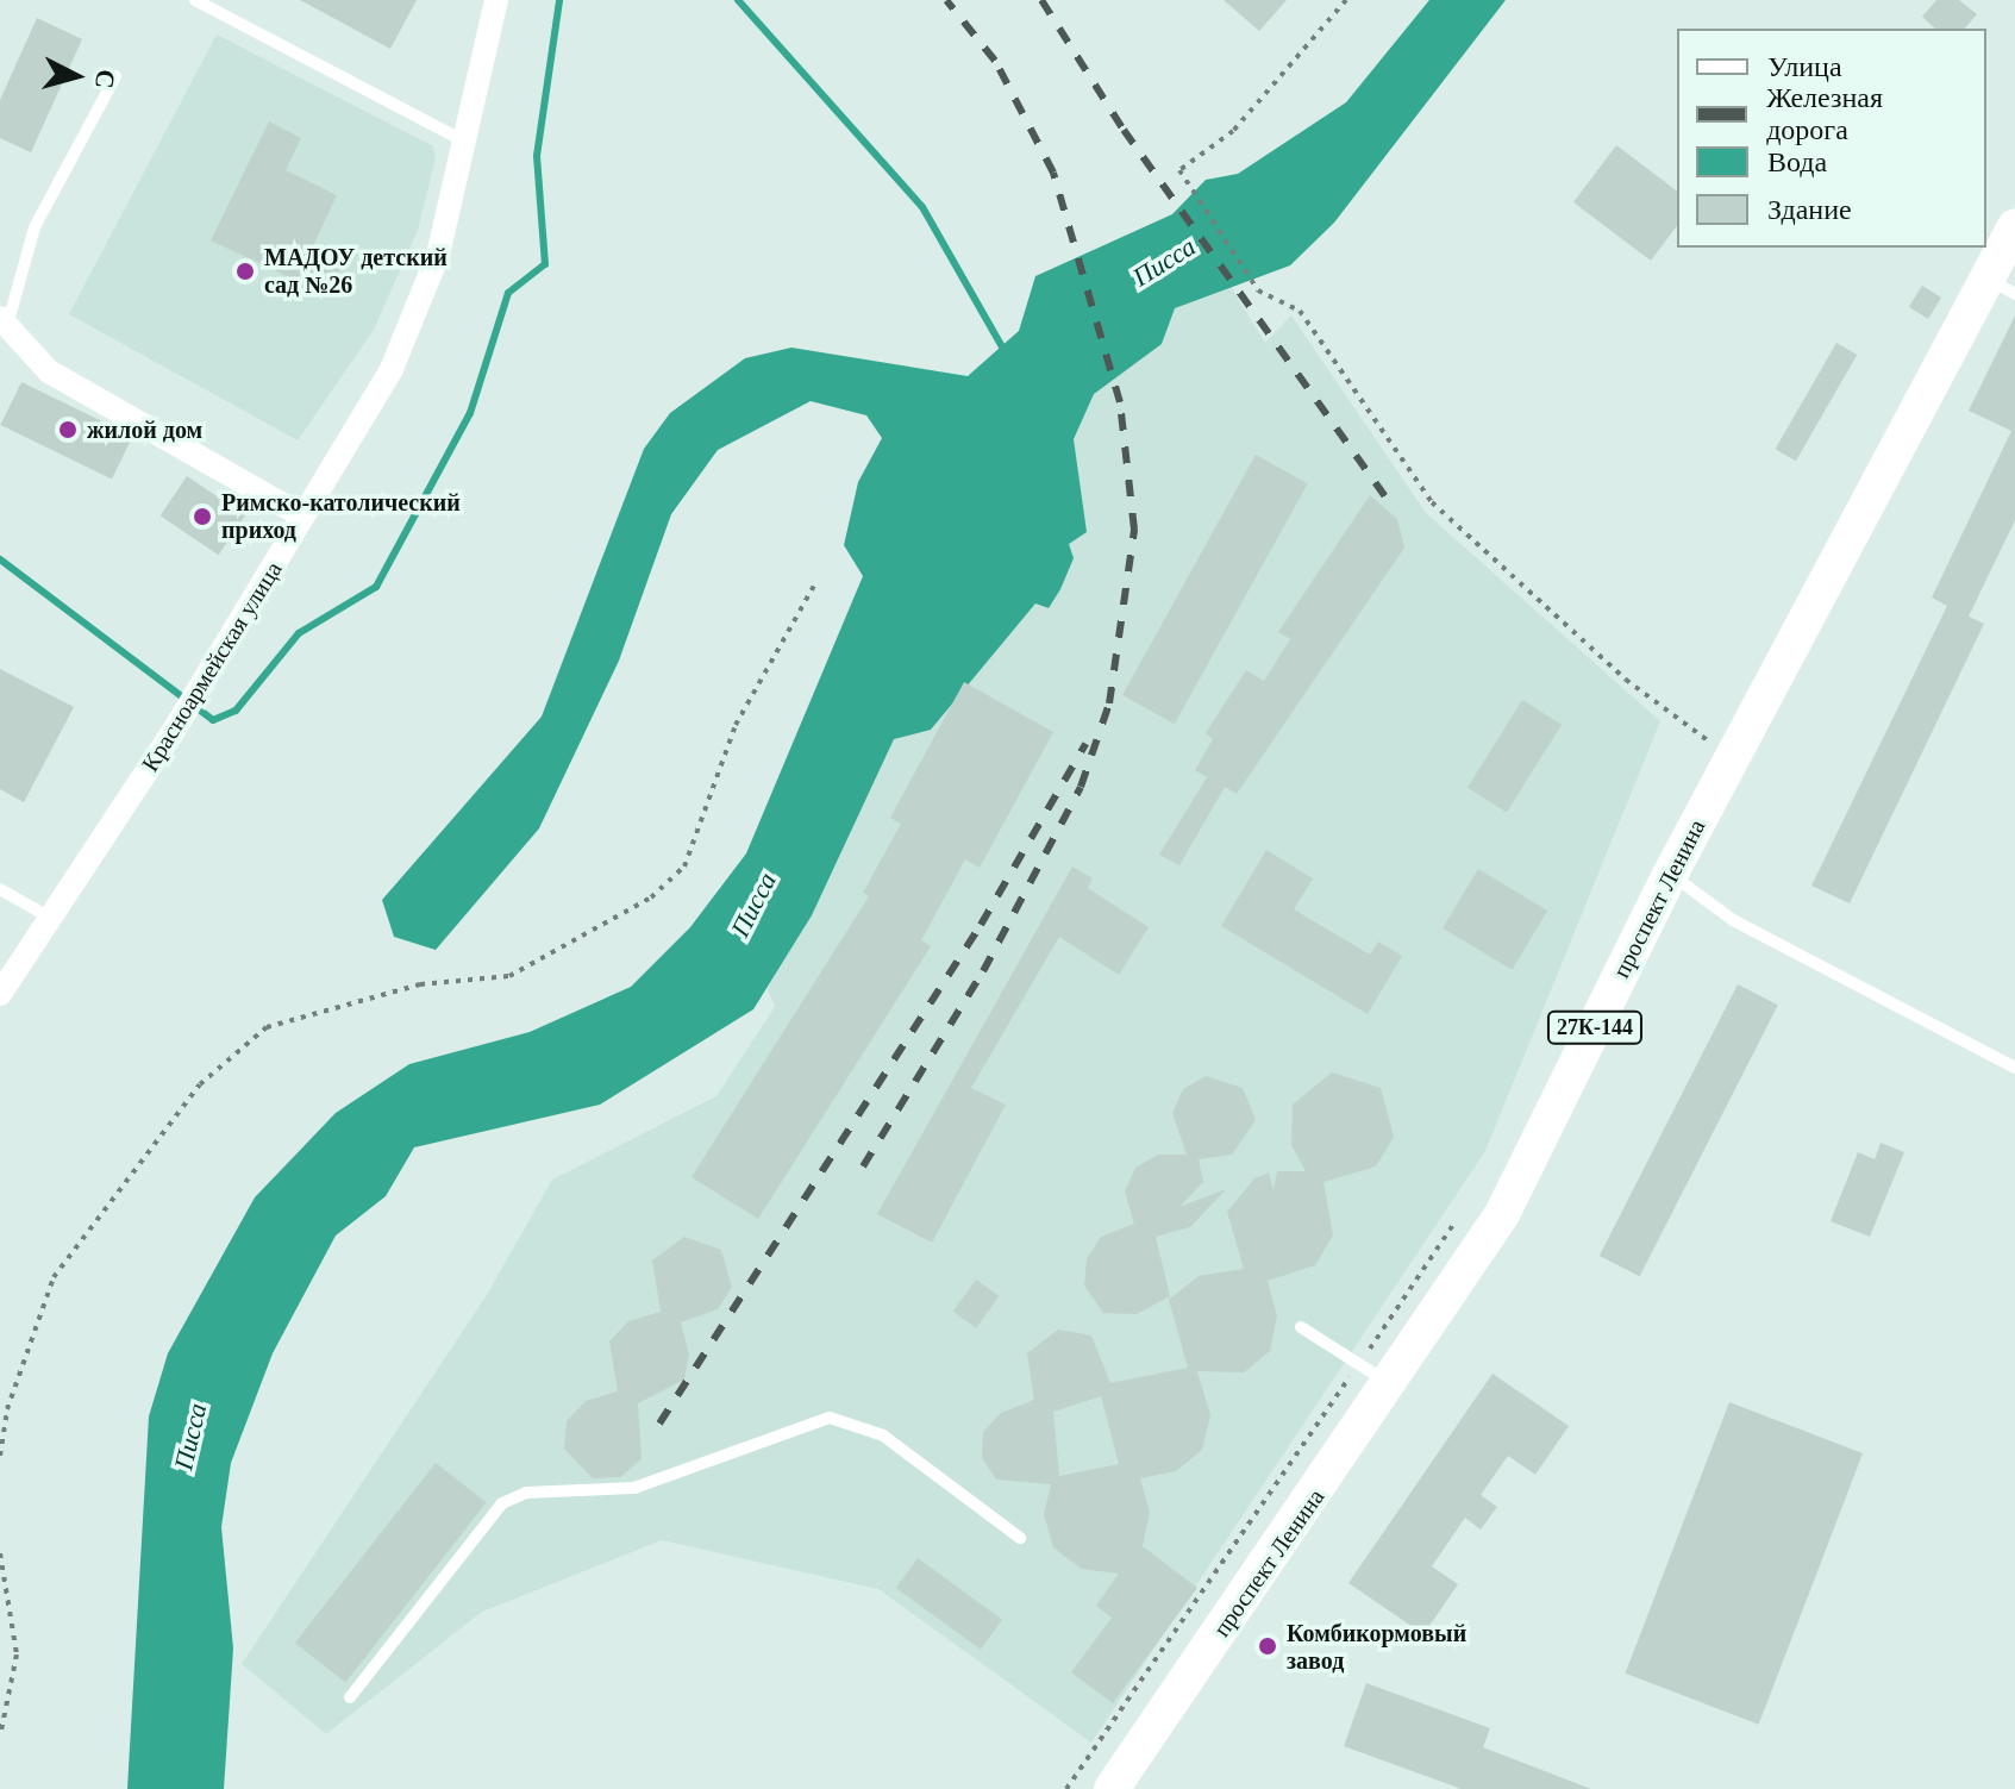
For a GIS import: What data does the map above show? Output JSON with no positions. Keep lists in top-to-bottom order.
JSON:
{
  "streets": {
    "main road": ["проспект Ленина", "27К-144"],
    "street": ["Красноармейская улица"]
  },
  "water": ["Писса"],
  "places": [
    "МАДОУ детский сад №26",
    "жилой дом",
    "Римско-католический приход",
    "Комбикормовый завод"
  ],
  "legend": [
    "Улица",
    "Железная дорога",
    "Вода",
    "Здание"
  ],
  "north": "right"
}
